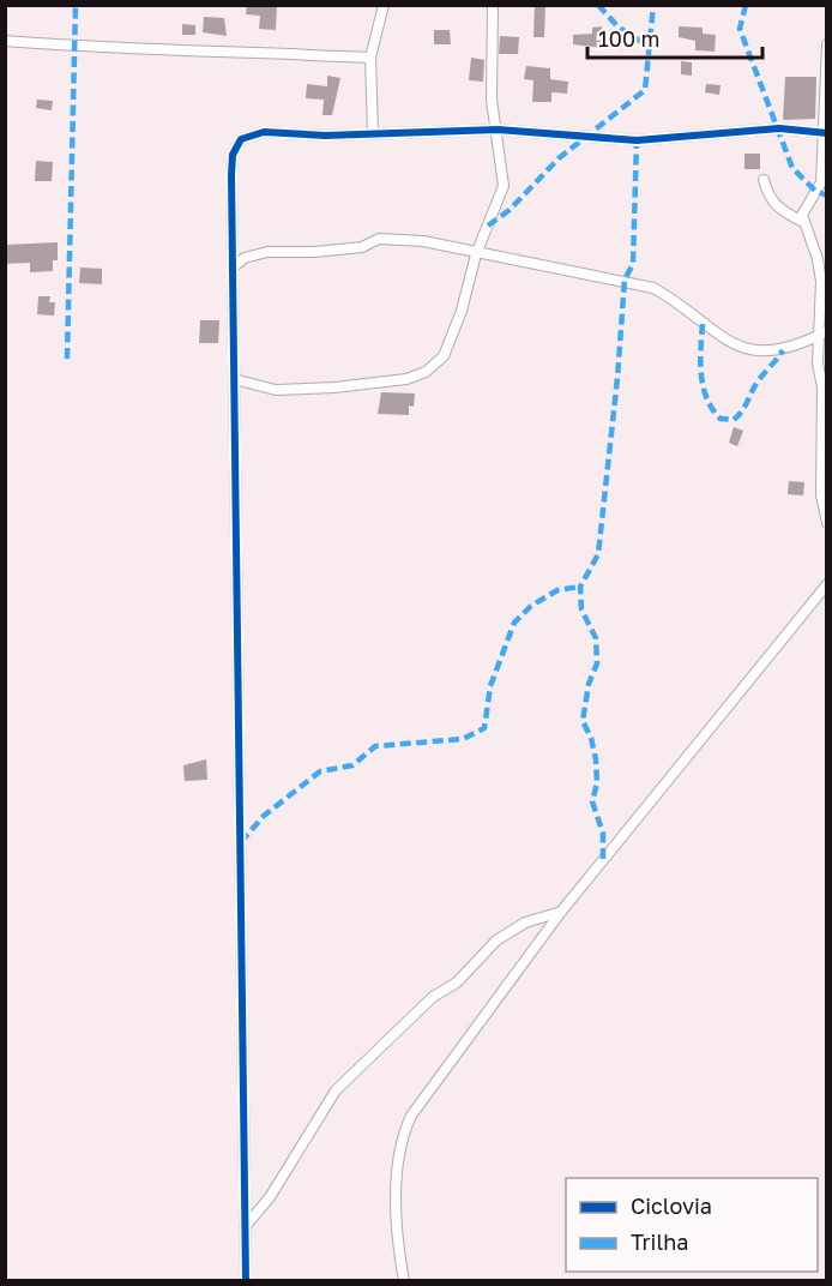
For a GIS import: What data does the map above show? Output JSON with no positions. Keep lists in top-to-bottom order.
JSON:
{
  "legend": ["Ciclovia", "Trilha"],
  "scale_bar": "100 m"
}
